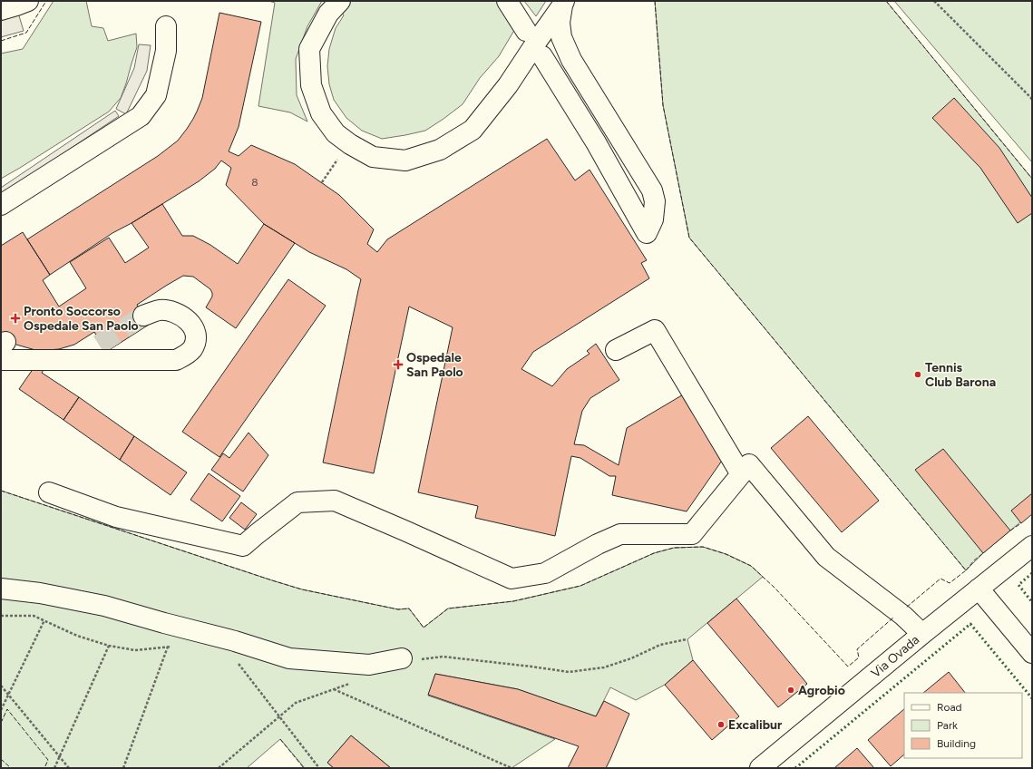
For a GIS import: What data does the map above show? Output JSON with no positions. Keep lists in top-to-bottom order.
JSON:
{
  "streets": {
    "street": ["Via Ovada"]
  },
  "places": {
    "health": ["Pronto Soccorso Ospedale San Paolo", "Ospedale San Paolo"],
    "other": ["Tennis Club Barona", "Agrobio", "Excalibur"]
  },
  "house_numbers": ["8"],
  "legend": ["Road", "Park", "Building"]
}
